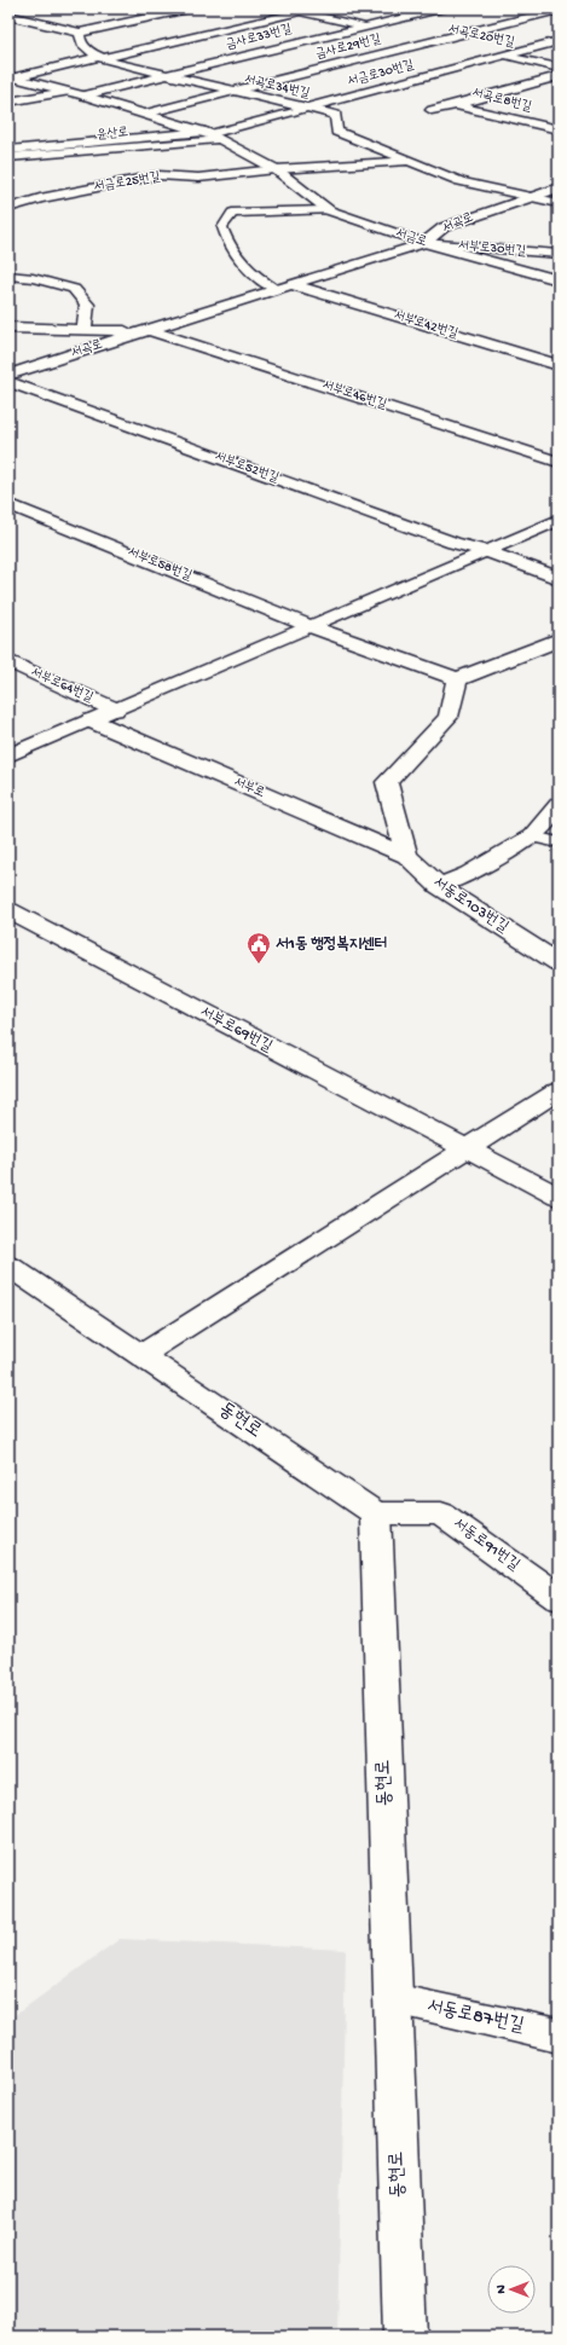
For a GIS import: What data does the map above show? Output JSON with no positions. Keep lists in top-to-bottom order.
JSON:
{
  "streets": {
    "street": [
      "서곡로20번길",
      "금사로33번길",
      "금사로29번길",
      "서금로30번길",
      "서곡로34번길",
      "서곡로8번길",
      "윤산로",
      "서금로25번길",
      "서곡로",
      "서금로",
      "서부로30번길",
      "서부로42번길",
      "서부로46번길",
      "서부로52번길",
      "서부로58번길",
      "서부로64번길",
      "서부로",
      "서동로103번길",
      "서부로69번길",
      "동현로",
      "서동로91번길",
      "서동로87번길"
    ]
  },
  "crossings": [
    ["서곡로20번길", "금사로29번길"],
    ["서곡로20번길", "서금로30번길"],
    ["금사로33번길", "서곡로34번길"],
    ["금사로33번길", "서금로"],
    ["금사로29번길", "서곡로34번길"],
    ["금사로29번길", "서금로"],
    ["서금로30번길", "서곡로34번길"],
    ["서금로30번길", "윤산로"],
    ["서금로30번길", "서금로"],
    ["서곡로34번길", "서곡로"],
    ["윤산로", "서금로"],
    ["서금로25번길", "서금로"],
    ["서곡로", "서금로"],
    ["서곡로", "서부로30번길"],
    ["서곡로", "서부로42번길"],
    ["서곡로", "서부로46번길"],
    ["서금로", "서부로30번길"],
    ["서부로", "서동로103번길"],
    ["동현로", "서동로91번길"],
    ["동현로", "서동로87번길"]
  ],
  "places": {
    "public building": ["서1동 행정복지센터"]
  },
  "north": "left"
}
